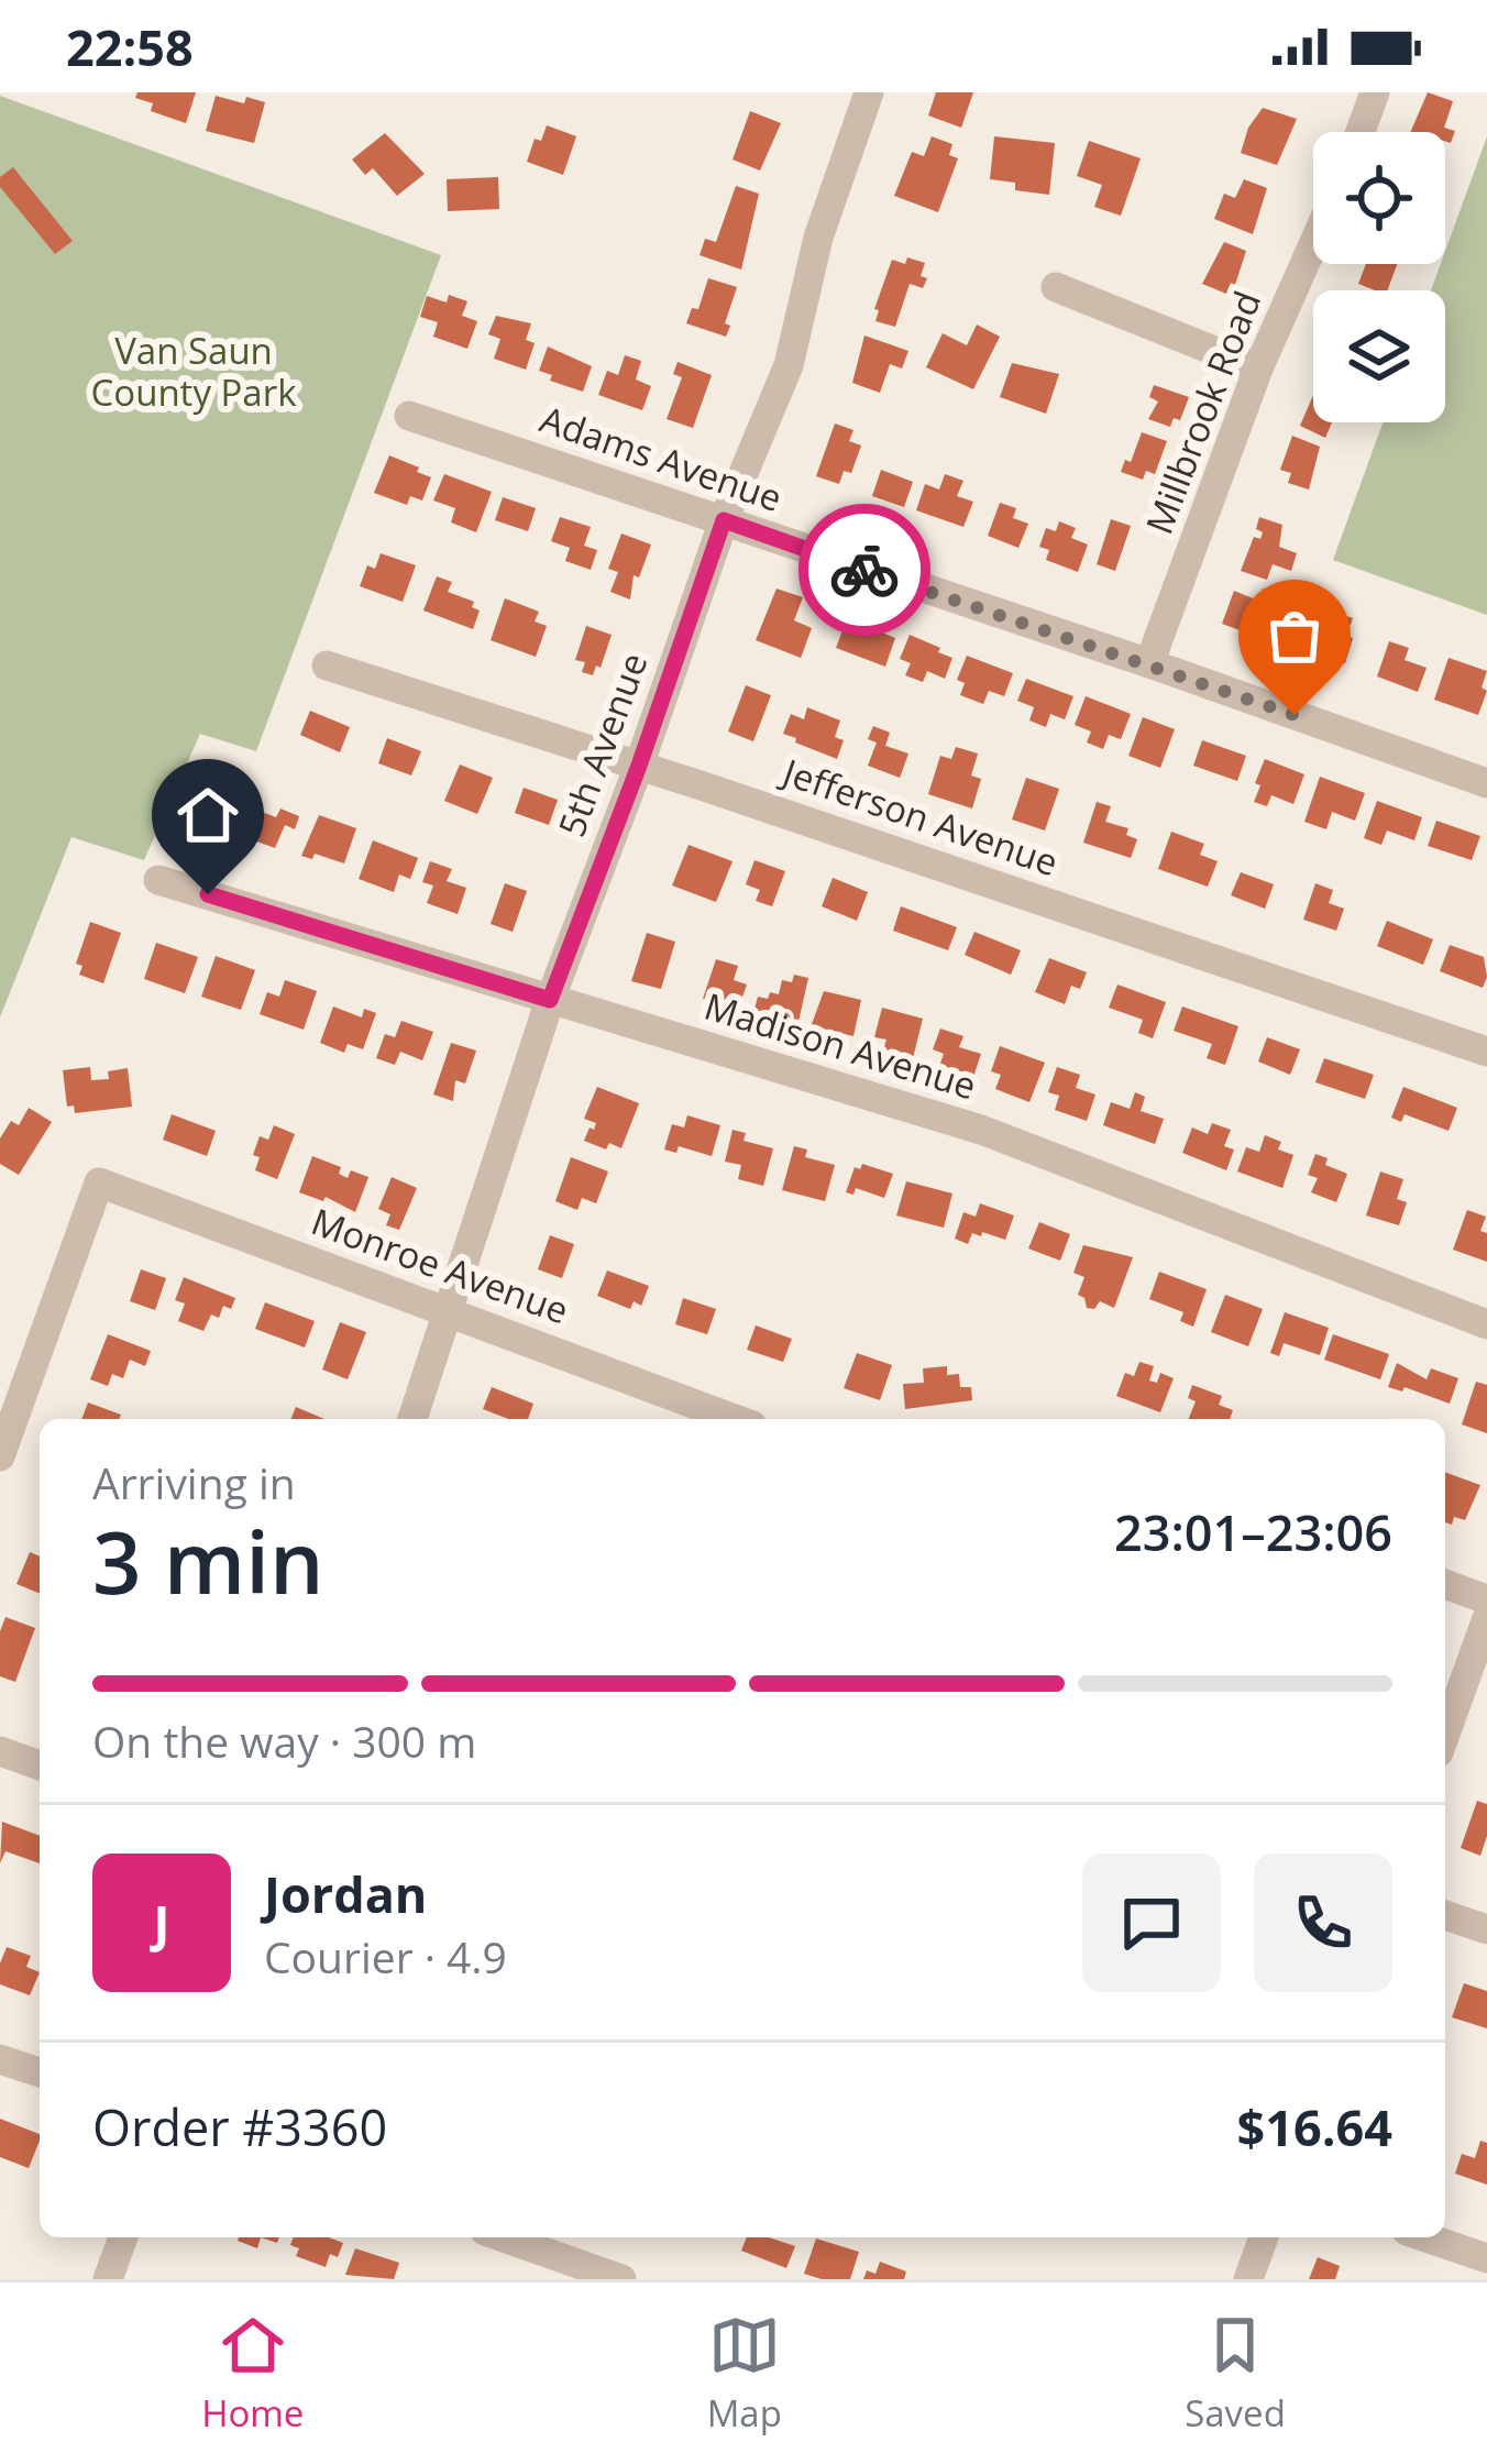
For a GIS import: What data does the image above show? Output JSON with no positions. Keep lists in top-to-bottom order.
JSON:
{
  "streets": {
    "street": [
      "Millbrook Road",
      "Adams Avenue",
      "5th Avenue",
      "Jefferson Avenue",
      "Madison Avenue",
      "Monroe Avenue"
    ]
  },
  "crossings": [
    ["Millbrook Road", "Adams Avenue"],
    ["Adams Avenue", "5th Avenue"],
    ["5th Avenue", "Jefferson Avenue"],
    ["5th Avenue", "Madison Avenue"],
    ["5th Avenue", "Monroe Avenue"]
  ],
  "parks": ["Van Saun County Park"],
  "page": {
    "status": "22:58",
    "heading": ["3 min", "Arriving in", "23:01–23:06"],
    "panel": [
      "Jordan",
      "Courier · 4.9",
      "Order #3360",
      "$16.64"
    ],
    "bar": "On the way · 300 m",
    "round": "J",
    "tabs": ["Home", "Map", "Saved"]
  }
}
